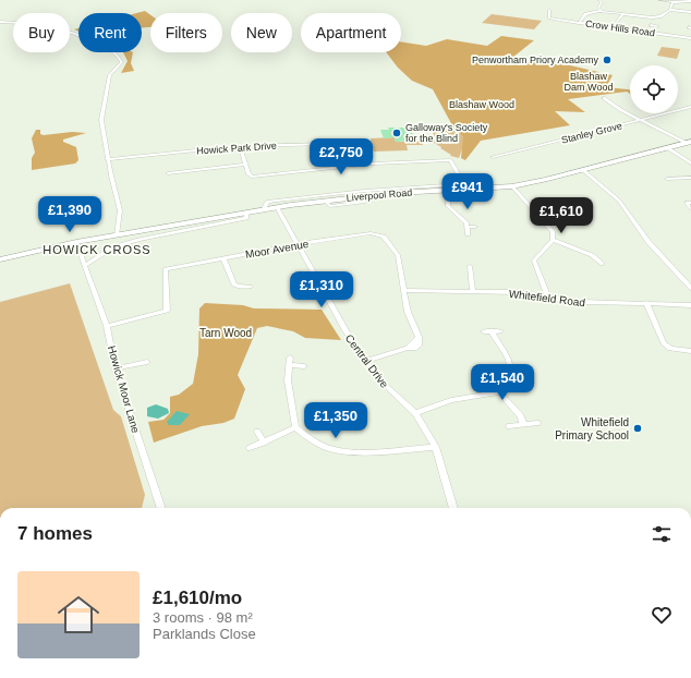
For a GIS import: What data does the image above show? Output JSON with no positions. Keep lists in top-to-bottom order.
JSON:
{
  "streets": {
    "street": [
      "Crow Hills Road",
      "Stanley Grove",
      "Howick Park Drive",
      "Liverpool Road",
      "Moor Avenue",
      "Whitefield Road",
      "Central Drive",
      "Howick Moor Lane"
    ]
  },
  "crossings": [
    ["Liverpool Road", "Central Drive"],
    ["Liverpool Road", "Howick Moor Lane"],
    ["Moor Avenue", "Whitefield Road"],
    ["Moor Avenue", "Central Drive"],
    ["Moor Avenue", "Howick Moor Lane"]
  ],
  "districts": ["HOWICK CROSS"],
  "parks": ["Blashaw Dam Wood", "Blashaw Wood", "Tarn Wood"],
  "places": ["Penwortham Priory Academy", "Galloway's Society for the Blind", "Whitefield Primary School"],
  "page": {
    "chip": [
      "Buy",
      "Rent",
      "Filters",
      "New",
      "Apartment"
    ],
    "price": [
      "£2,750",
      "£941",
      "£1,390",
      "£1,610",
      "£1,310",
      "£1,540",
      "£1,350"
    ],
    "heading": "7 homes",
    "list": [
      {
        "name": "£1,610/mo",
        "note": "3 rooms · 98 m² · Parklands Close"
      }
    ]
  }
}
